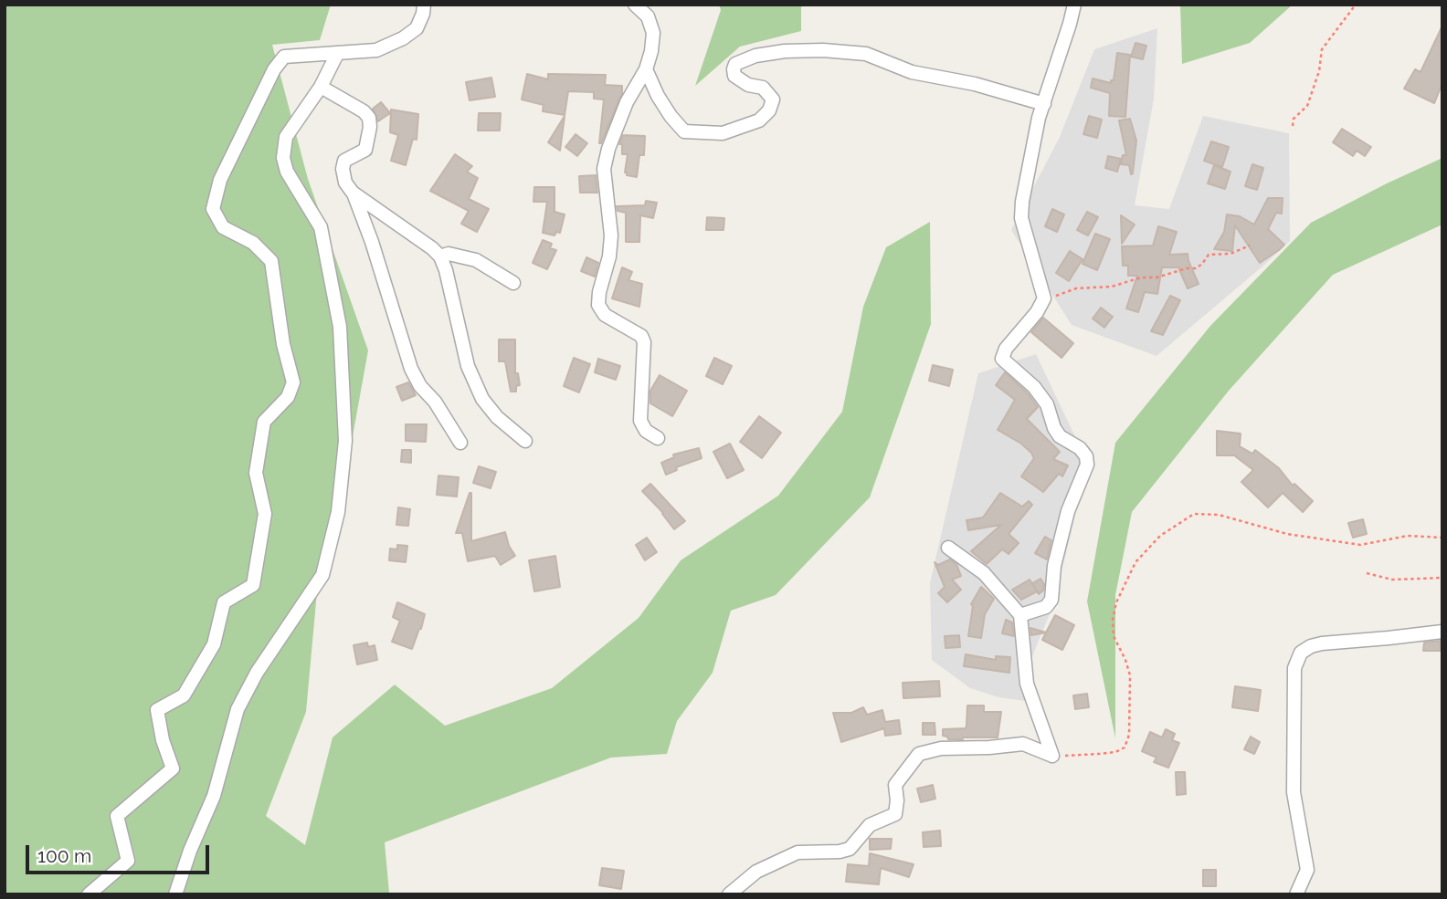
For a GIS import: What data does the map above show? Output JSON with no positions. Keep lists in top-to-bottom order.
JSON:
{
  "scale_bar": "100 m"
}
